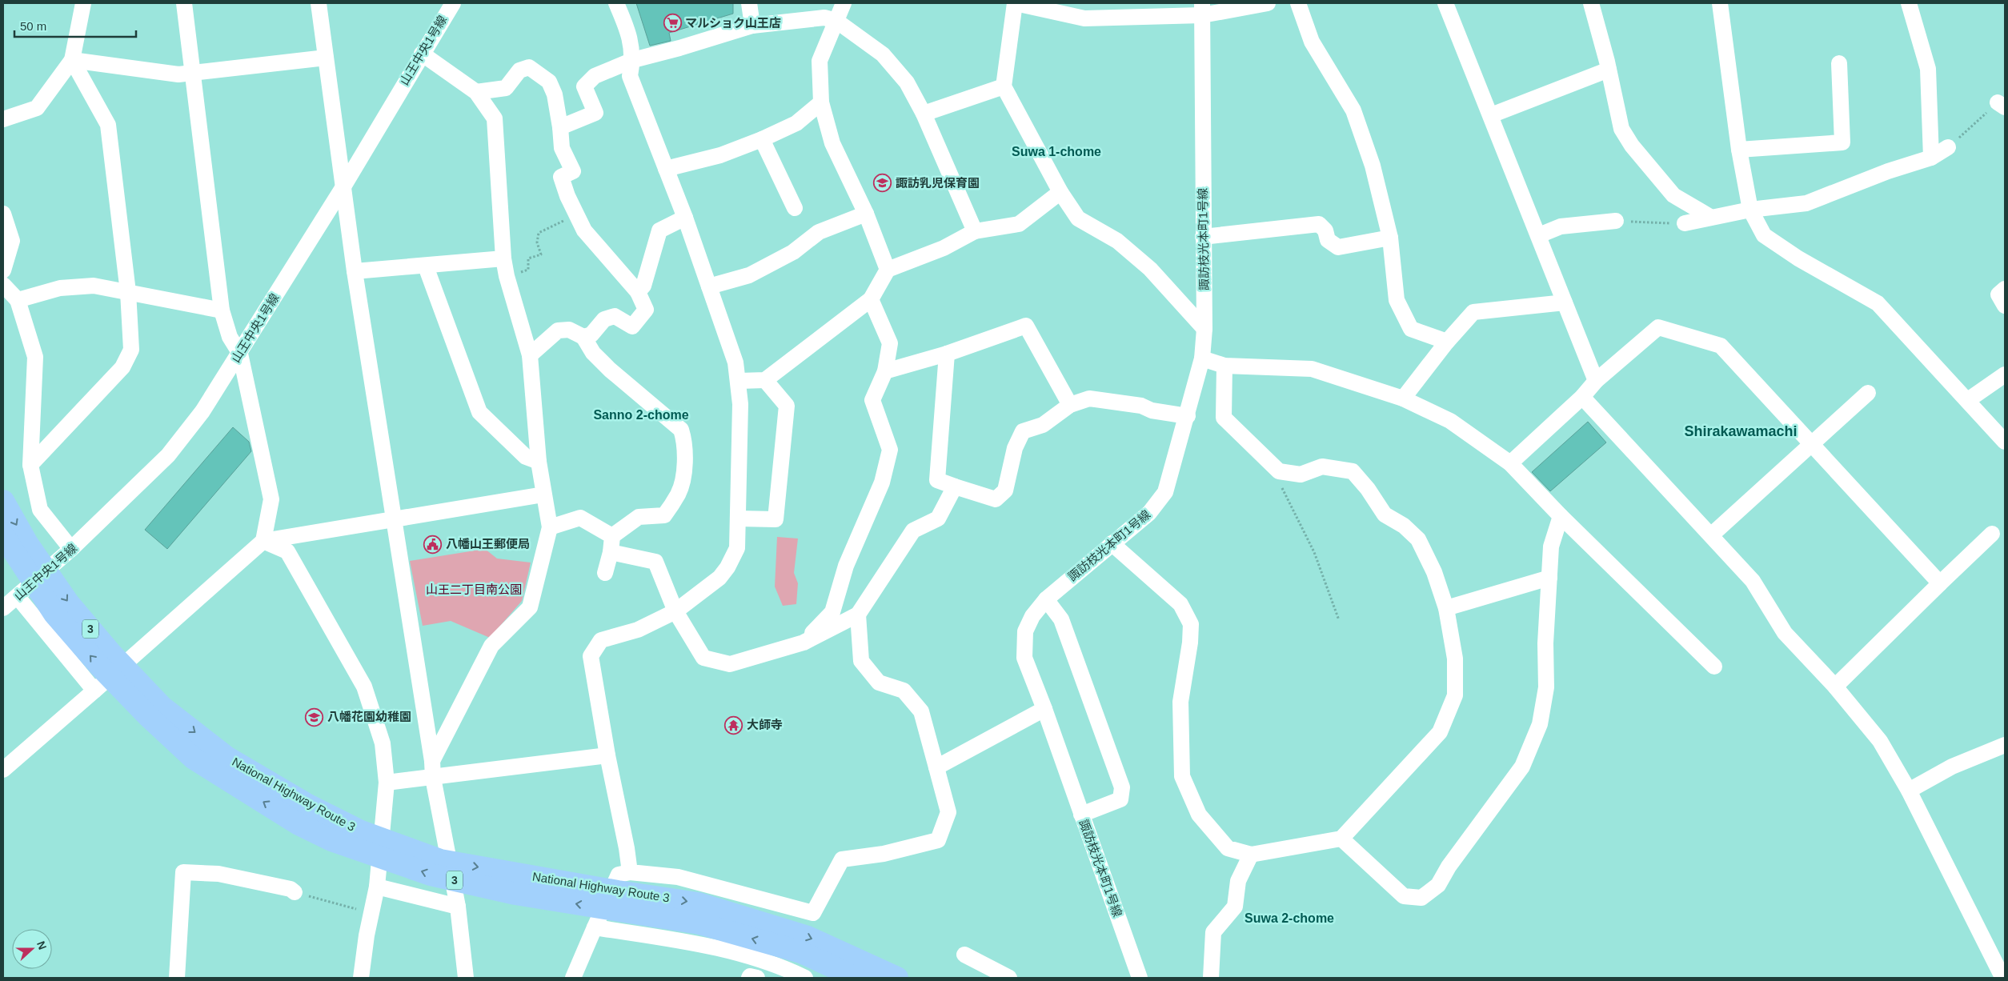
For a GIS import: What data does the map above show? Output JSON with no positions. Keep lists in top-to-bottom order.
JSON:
{
  "streets": {
    "highway": ["3", "National Highway Route 3"],
    "street": ["山王中央1号線", "諏訪枝光本町1号線"]
  },
  "districts": [
    "Suwa 1-chome",
    "Sanno 2-chome",
    "Shirakawamachi",
    "Suwa 2-chome"
  ],
  "parks": ["山王二丁目南公園"],
  "places": {
    "supermarket": ["マルショク山王店"],
    "school or university": ["諏訪乳児保育園", "八幡花園幼稚園"],
    "public building": ["八幡山王郵便局"],
    "temple": ["大師寺"]
  },
  "scale_bar": "50 m",
  "north": "right"
}
